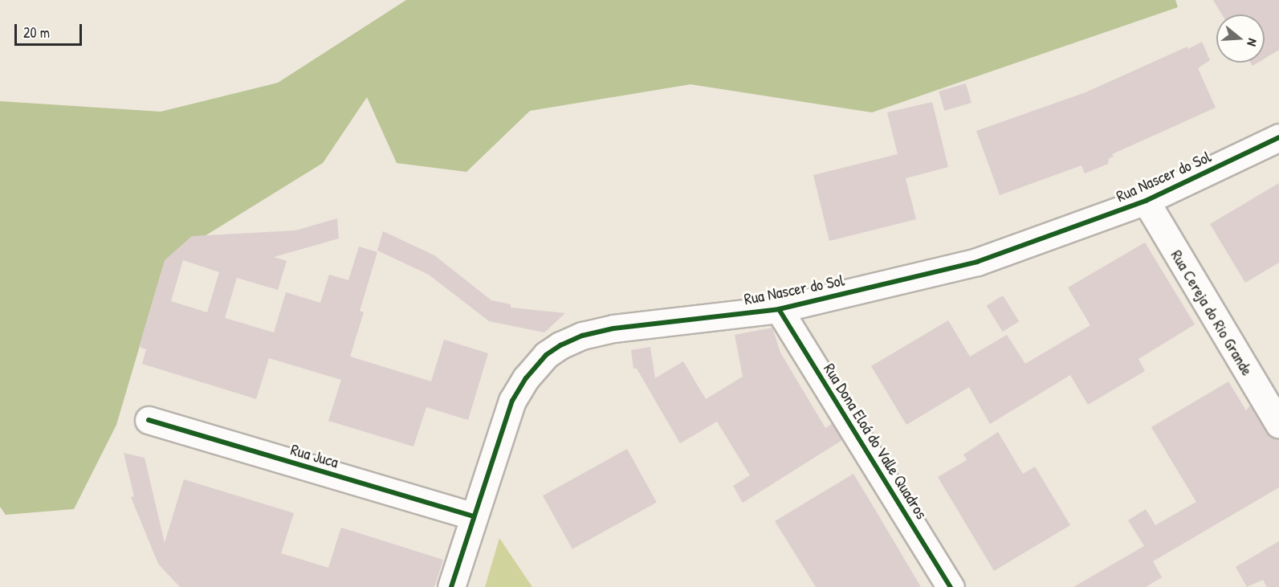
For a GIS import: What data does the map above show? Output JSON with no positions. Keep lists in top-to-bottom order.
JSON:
{
  "streets": {
    "street": [
      "Rua Nascer do Sol",
      "Rua Cereja do Rio Grande",
      "Rua Dona Eloá do Valle Quadros",
      "Rua Juca"
    ]
  },
  "crossings": [
    ["Rua Nascer do Sol", "Rua Cereja do Rio Grande"],
    ["Rua Nascer do Sol", "Rua Dona Eloá do Valle Quadros"],
    ["Rua Nascer do Sol", "Rua Juca"]
  ],
  "scale_bar": "20 m",
  "north": "right"
}
